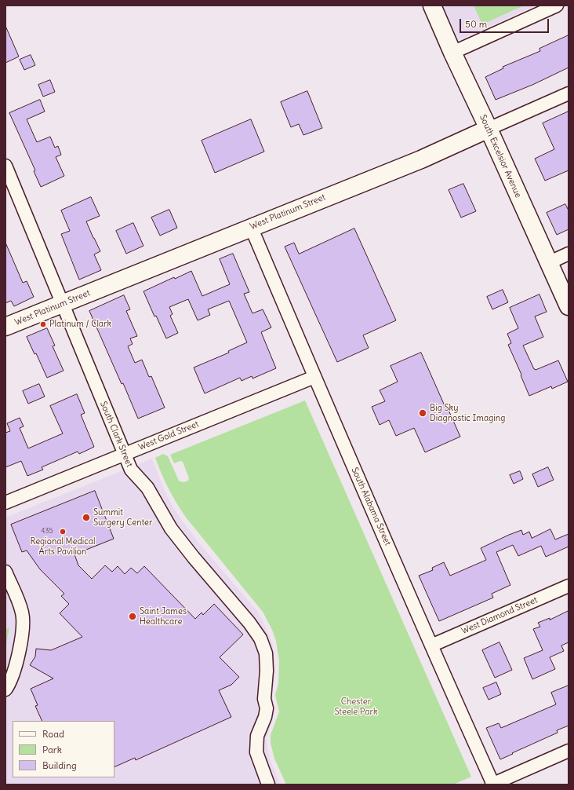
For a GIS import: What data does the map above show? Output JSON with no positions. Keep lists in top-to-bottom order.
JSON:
{
  "streets": {
    "street": [
      "South Excelsior Avenue",
      "West Platinum Street",
      "South Clark Street",
      "West Gold Street",
      "South Alabama Street",
      "West Diamond Street"
    ]
  },
  "crossings": [
    ["South Excelsior Avenue", "West Platinum Street"],
    ["West Platinum Street", "South Clark Street"],
    ["West Platinum Street", "South Alabama Street"],
    ["South Clark Street", "West Gold Street"],
    ["West Gold Street", "South Alabama Street"],
    ["South Alabama Street", "West Diamond Street"]
  ],
  "parks": ["Chester Steele Park"],
  "places": [
    "Platinum / Clark",
    "Big Sky Diagnostic Imaging",
    "Summit Surgery Center",
    "Regional Medical Arts Pavilion",
    "Saint James Healthcare"
  ],
  "house_numbers": ["435"],
  "legend": ["Road", "Park", "Building"],
  "scale_bar": "50 m"
}
